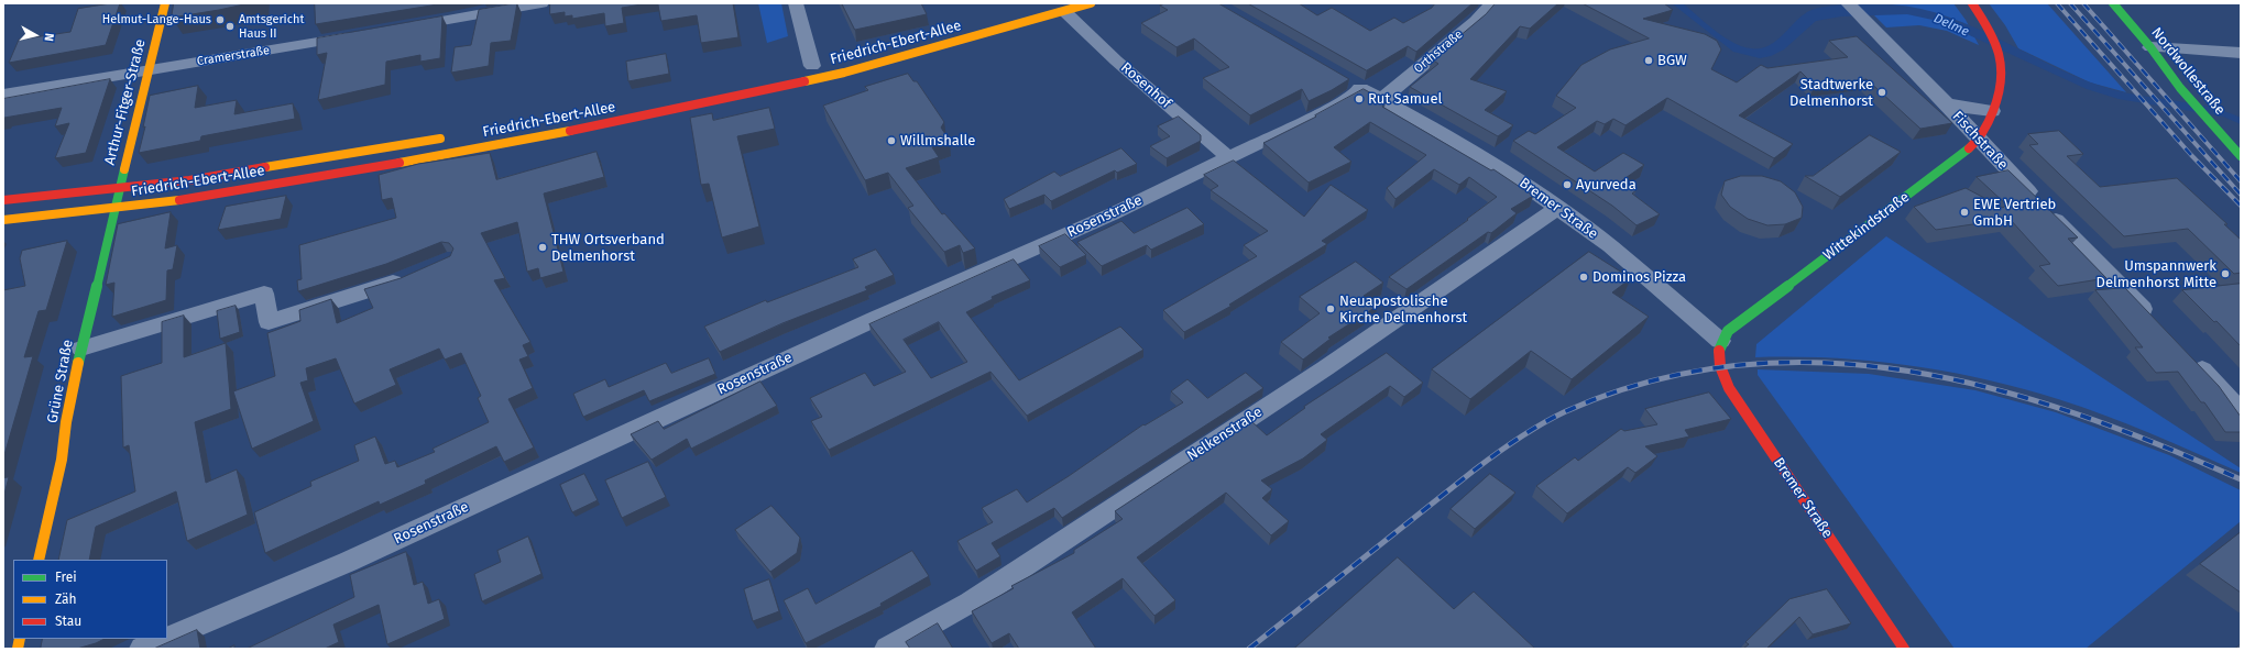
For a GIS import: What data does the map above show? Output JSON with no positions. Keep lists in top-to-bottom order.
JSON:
{
  "streets": {
    "main road": [
      "Friedrich-Ebert-Allee",
      "Nordwollestraße",
      "Arthur-Fitger-Straße",
      "Bremer Straße",
      "Wittekindstraße",
      "Grüne Straße"
    ],
    "street": [
      "Orthstraße",
      "Cramerstraße",
      "Rosenhof",
      "Fischstraße",
      "Rosenstraße",
      "Nelkenstraße"
    ]
  },
  "crossings": [
    ["Friedrich-Ebert-Allee", "Rosenhof"],
    ["Friedrich-Ebert-Allee", "Arthur-Fitger-Straße"],
    ["Friedrich-Ebert-Allee", "Grüne Straße"],
    ["Orthstraße", "Bremer Straße"],
    ["Cramerstraße", "Arthur-Fitger-Straße"],
    ["Rosenhof", "Rosenstraße"],
    ["Arthur-Fitger-Straße", "Grüne Straße"],
    ["Fischstraße", "Wittekindstraße"],
    ["Bremer Straße", "Rosenstraße"],
    ["Bremer Straße", "Wittekindstraße"],
    ["Bremer Straße", "Nelkenstraße"]
  ],
  "water": ["Delme"],
  "places": [
    "Helmut-Lange-Haus",
    "Amtsgericht Haus II",
    "BGW",
    "Stadtwerke Delmenhorst",
    "Rut Samuel",
    "Willmshalle",
    "Ayurveda",
    "EWE Vertrieb GmbH",
    "THW Ortsverband Delmenhorst",
    "Umspannwerk Delmenhorst Mitte",
    "Dominos Pizza",
    "Neuapostolische Kirche Delmenhorst"
  ],
  "legend": ["Frei", "Zäh", "Stau"],
  "north": "right"
}
